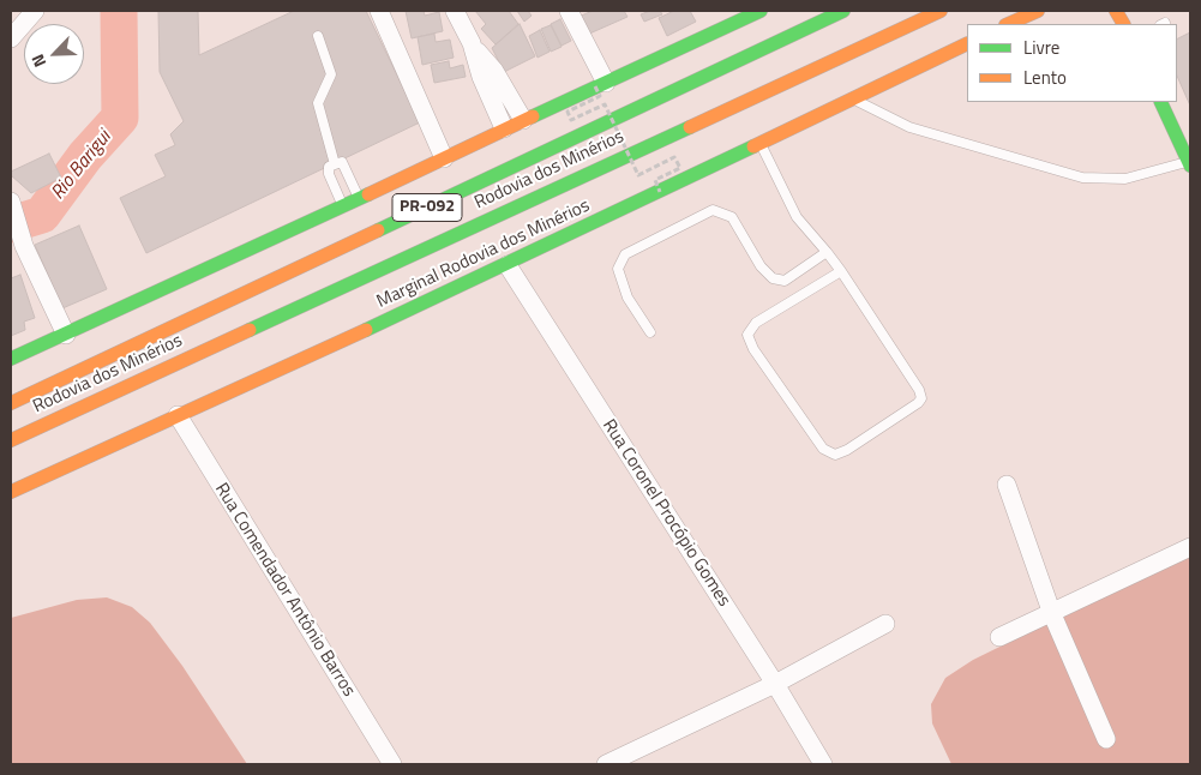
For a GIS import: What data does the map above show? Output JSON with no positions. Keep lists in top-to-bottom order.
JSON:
{
  "streets": {
    "main road": ["Rodovia dos Minérios", "PR-092", "Marginal Rodovia dos Minérios"],
    "street": ["Rua Coronel Procópio Gomes", "Rua Comendador Antônio Barros"]
  },
  "crossings": [
    ["Marginal Rodovia dos Minérios", "Rua Coronel Procópio Gomes"],
    ["Marginal Rodovia dos Minérios", "Rua Comendador Antônio Barros"]
  ],
  "water": ["Rio Barigui"],
  "legend": ["Livre", "Lento"],
  "north": "bottom left"
}
